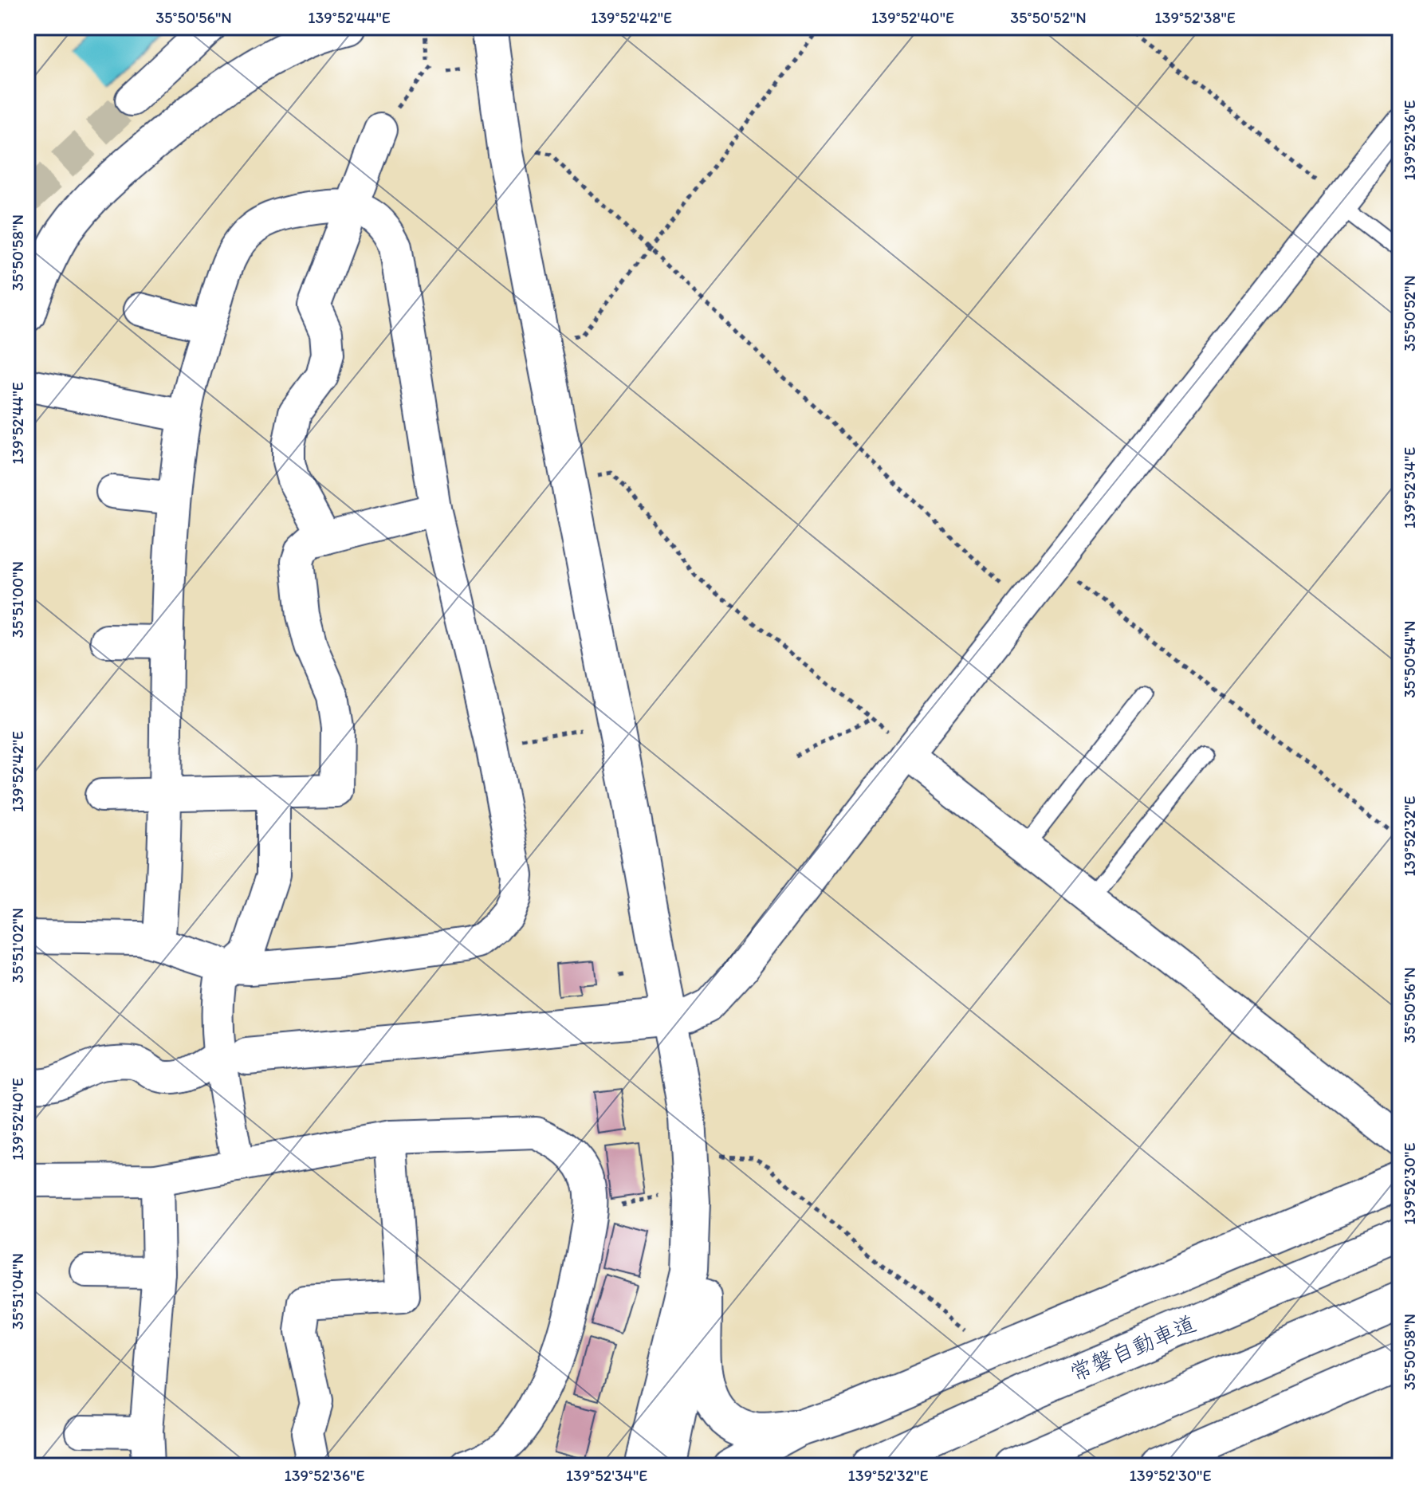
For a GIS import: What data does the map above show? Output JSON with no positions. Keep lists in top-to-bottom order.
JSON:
{
  "streets": {
    "main road": ["常磐自動車道"]
  },
  "coordinates": [
    "35°50'56\"N",
    "139°52'44\"E",
    "139°52'42\"E",
    "139°52'40\"E",
    "35°50'52\"N",
    "139°52'38\"E",
    "139°52'36\"E",
    "35°50'58\"N",
    "139°52'34\"E",
    "35°51'00\"N",
    "35°50'54\"N",
    "139°52'32\"E",
    "35°51'02\"N",
    "139°52'30\"E",
    "35°51'04\"N"
  ]
}
